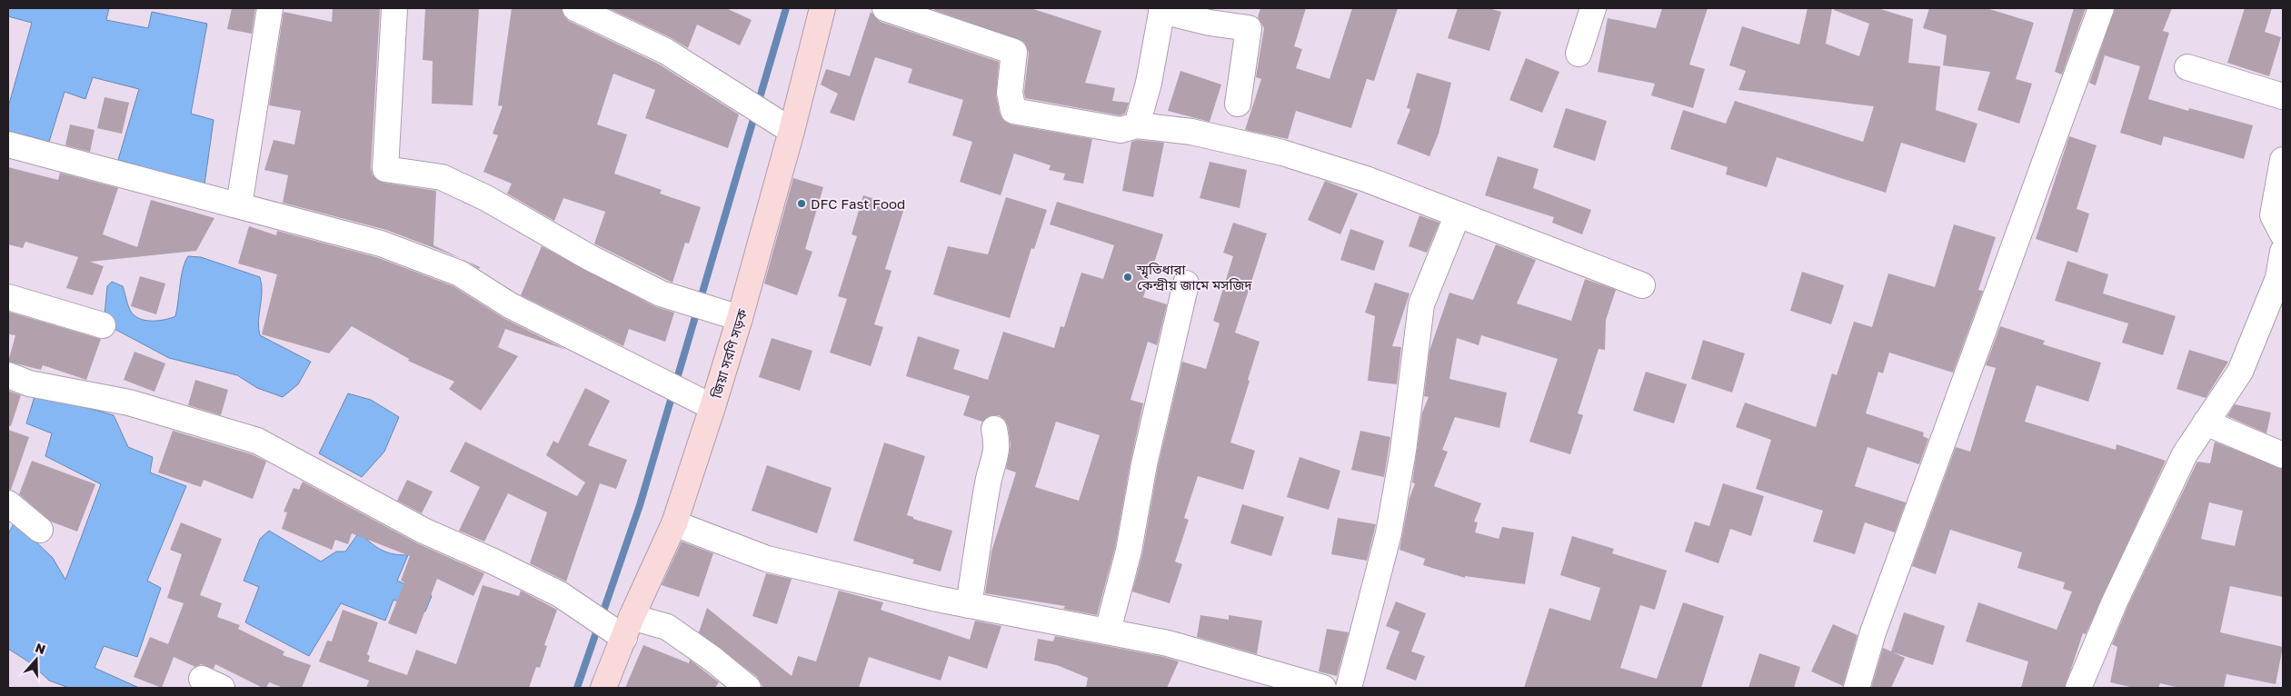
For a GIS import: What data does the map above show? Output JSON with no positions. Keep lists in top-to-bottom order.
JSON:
{
  "streets": {
    "main road": ["জিয়া সরণি সড়ক"]
  },
  "places": ["DFC Fast Food", "স্মৃতিধারা কেন্দ্রীয় জামে মসজিদ"],
  "north": "top"
}
